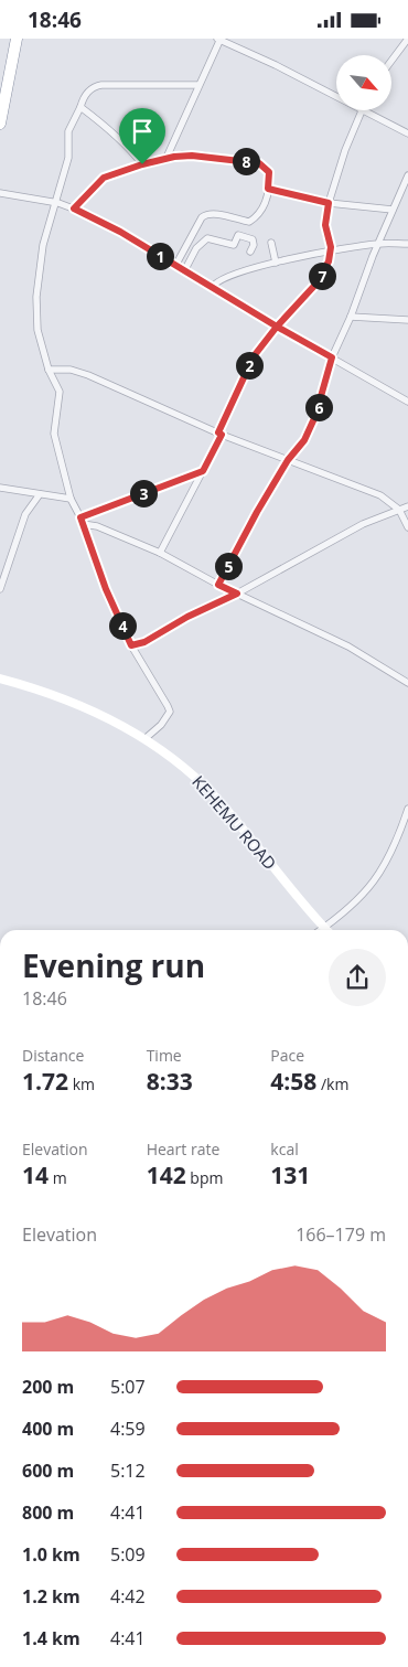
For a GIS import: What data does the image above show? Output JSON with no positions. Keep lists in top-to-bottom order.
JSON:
{
  "streets": {
    "street": ["KEHEMU ROAD"]
  },
  "north": "bottom right",
  "page": {
    "status": "18:46",
    "pins": [
      "8",
      "1",
      "7",
      "2",
      "6",
      "3",
      "5",
      "4"
    ],
    "heading": ["Evening run", "18:46"],
    "stats": [
      ["Distance", "1.72 km"],
      ["Time", "8:33"],
      ["Pace", "4:58 /km"],
      ["Elevation", "14 m"],
      ["Heart rate", "142 bpm"],
      ["kcal", "131"]
    ],
    "chart": ["Elevation", "166–179 m"],
    "list": [
      {
        "name": "200 m",
        "note": "5:07"
      },
      {
        "name": "400 m",
        "note": "4:59"
      },
      {
        "name": "600 m",
        "note": "5:12"
      },
      {
        "name": "800 m",
        "note": "4:41"
      },
      {
        "name": "1.0 km",
        "note": "5:09"
      },
      {
        "name": "1.2 km",
        "note": "4:42"
      },
      {
        "name": "1.4 km",
        "note": "4:41"
      }
    ]
  }
}
